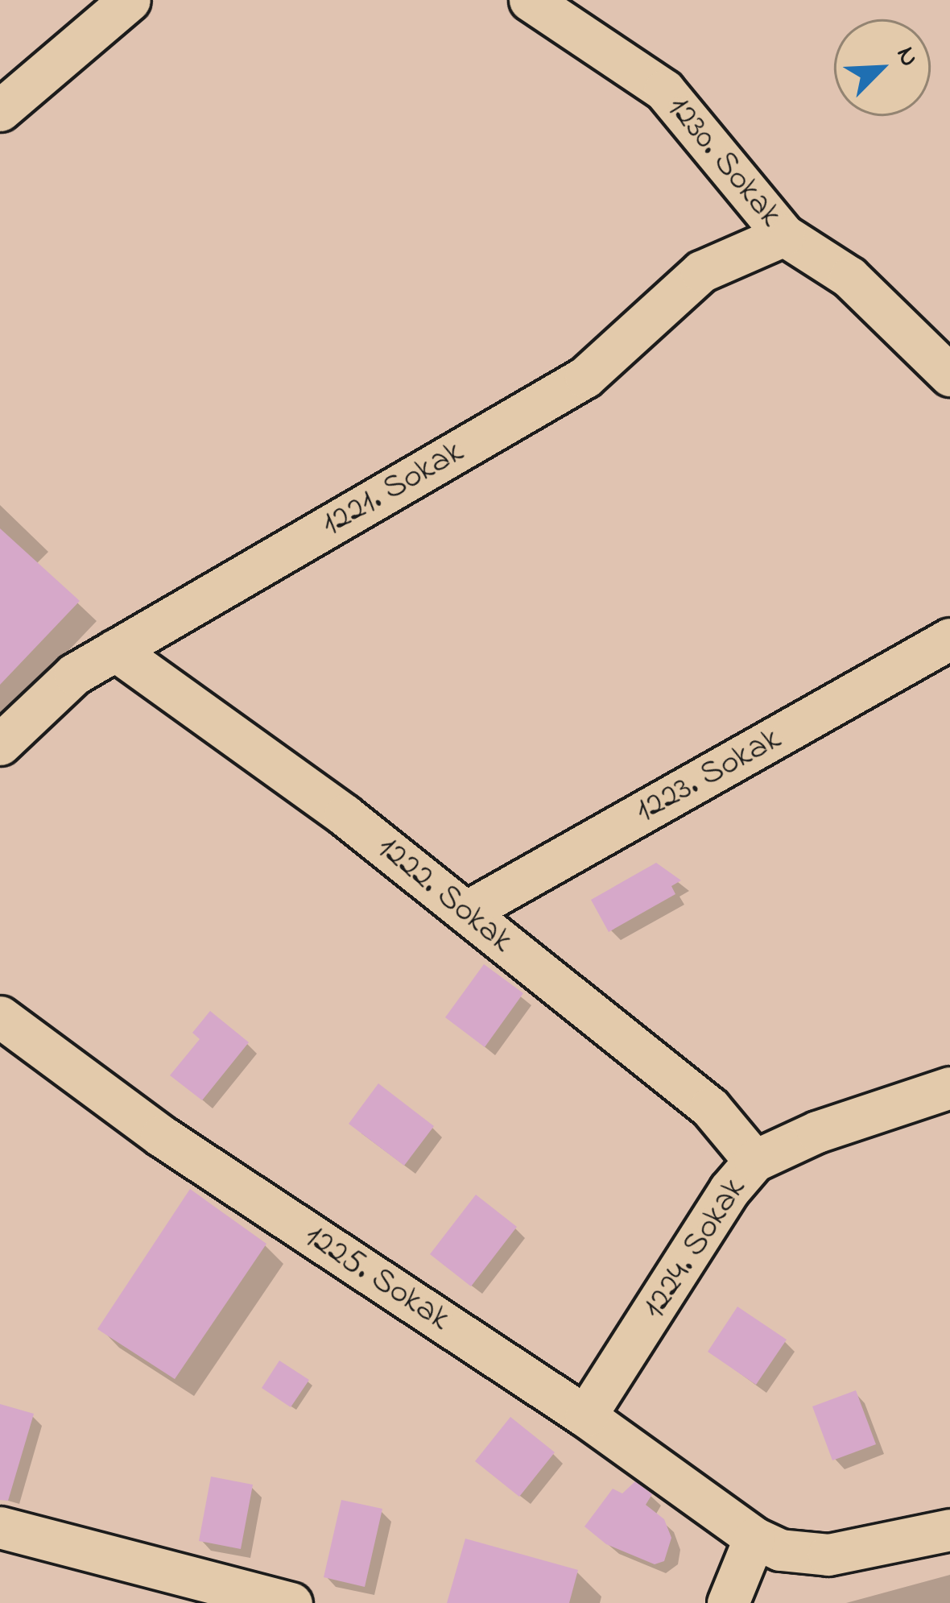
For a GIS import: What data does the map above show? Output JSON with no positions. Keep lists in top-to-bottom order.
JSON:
{
  "streets": {
    "street": [
      "1230. Sokak",
      "1221. Sokak",
      "1223. Sokak",
      "1222. Sokak",
      "1224. Sokak",
      "1225. Sokak"
    ]
  },
  "crossings": [
    ["1230. Sokak", "1221. Sokak"],
    ["1221. Sokak", "1222. Sokak"],
    ["1223. Sokak", "1222. Sokak"],
    ["1222. Sokak", "1224. Sokak"],
    ["1224. Sokak", "1225. Sokak"]
  ],
  "north": "top right"
}
